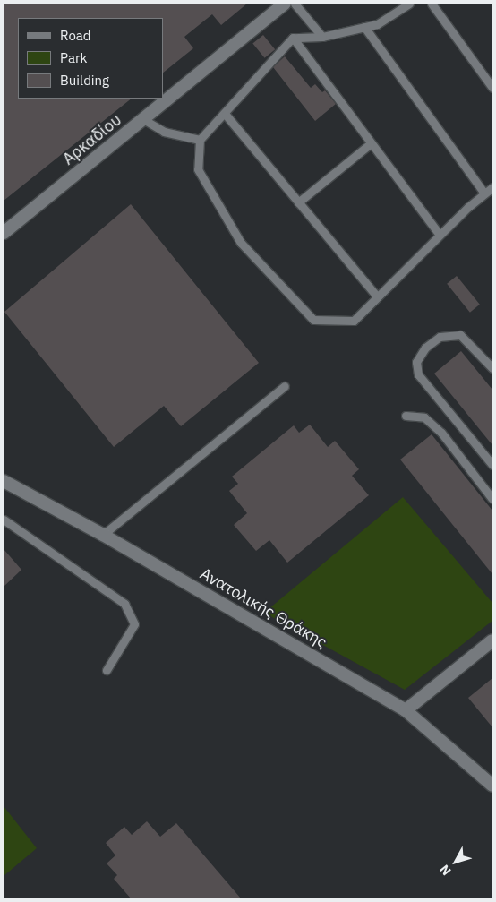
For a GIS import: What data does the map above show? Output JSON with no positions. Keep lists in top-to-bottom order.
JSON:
{
  "streets": {
    "street": ["Αρκαδίου", "Ανατολικής Θράκης"]
  },
  "legend": ["Road", "Park", "Building"],
  "north": "bottom left"
}
